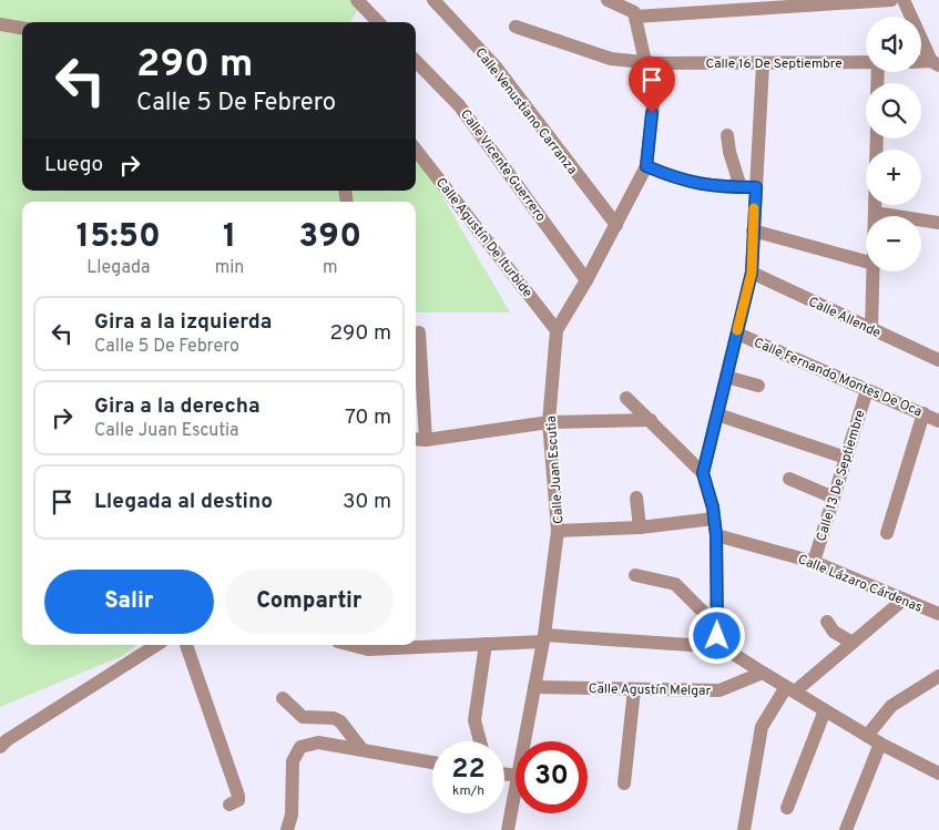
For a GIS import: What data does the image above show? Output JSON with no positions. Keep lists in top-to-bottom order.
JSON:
{
  "streets": {
    "street": [
      "Calle 16 De Septiembre",
      "Calle Venustiano Carranza",
      "Calle Vicente Guerrero",
      "Calle Agustín De Iturbide",
      "Calle Allende",
      "Calle Fernando Montes De Oca",
      "Calle Juan Escutia",
      "Calle 13 De Septiembre",
      "Calle Lázaro Cárdenas",
      "Calle Agustín Melgar"
    ]
  },
  "crossings": [
    ["Calle 16 De Septiembre", "Calle Juan Escutia"],
    ["Calle Venustiano Carranza", "Calle Juan Escutia"],
    ["Calle Vicente Guerrero", "Calle Juan Escutia"],
    ["Calle Agustín De Iturbide", "Calle Juan Escutia"],
    ["Calle Fernando Montes De Oca", "Calle 13 De Septiembre"],
    ["Calle Juan Escutia", "Calle Agustín Melgar"],
    ["Calle 13 De Septiembre", "Calle Lázaro Cárdenas"]
  ],
  "page": {
    "map_buttons": ["+", "−"],
    "turn": ["290 m", "Calle 5 De Febrero"],
    "then": "Luego",
    "eta": [
      "15:50",
      "Llegada",
      "1",
      "min",
      "390",
      "m"
    ],
    "list": [
      {
        "name": "Gira a la izquierda",
        "note": "Calle 5 De Febrero",
        "value": "290 m"
      },
      {
        "name": "Gira a la derecha",
        "note": "Calle Juan Escutia",
        "value": "70 m"
      },
      {
        "name": "Llegada al destino",
        "value": "30 m"
      }
    ],
    "buttons": ["Salir", "Compartir"],
    "speed": "22 km/h",
    "limit": "30"
  }
}
